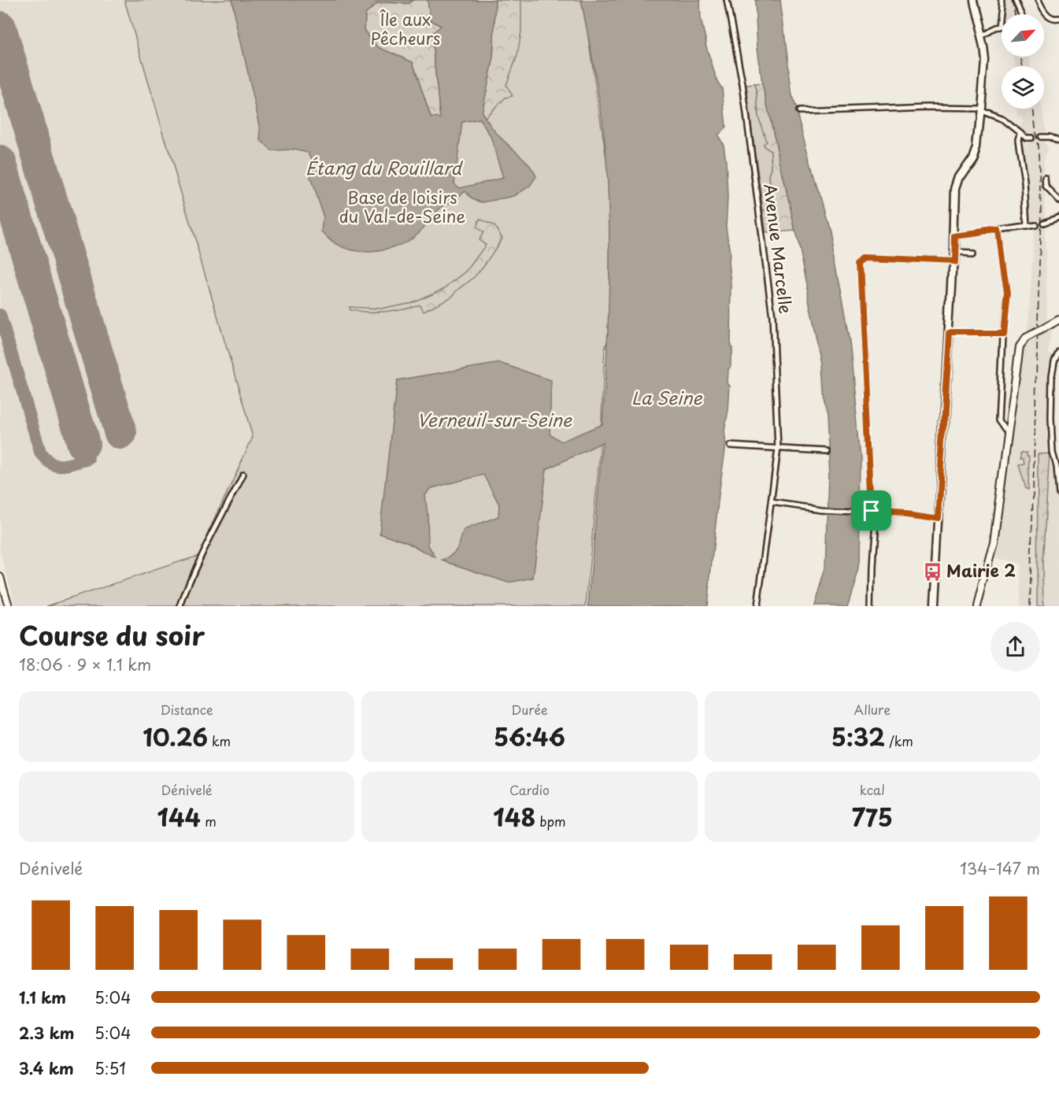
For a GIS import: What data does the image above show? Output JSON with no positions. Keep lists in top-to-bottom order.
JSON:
{
  "streets": {
    "street": ["Avenue Marcelle"]
  },
  "water": ["Étang du Rouillard", "La Seine", "Verneuil-sur-Seine"],
  "parks": ["Île aux Pêcheurs", "Base de loisirs du Val-de-Seine"],
  "places": {
    "bus stop": ["Mairie 2"]
  },
  "north": "top right",
  "page": {
    "heading": ["Course du soir", "18:06 · 9 × 1.1 km"],
    "stats": [
      ["Distance", "10.26 km"],
      ["Durée", "56:46"],
      ["Allure", "5:32 /km"],
      ["Dénivelé", "144 m"],
      ["Cardio", "148 bpm"],
      ["kcal", "775"]
    ],
    "chart": ["Dénivelé", "134–147 m"],
    "list": [
      {
        "name": "1.1 km",
        "note": "5:04"
      },
      {
        "name": "2.3 km",
        "note": "5:04"
      },
      {
        "name": "3.4 km",
        "note": "5:51"
      }
    ]
  }
}
